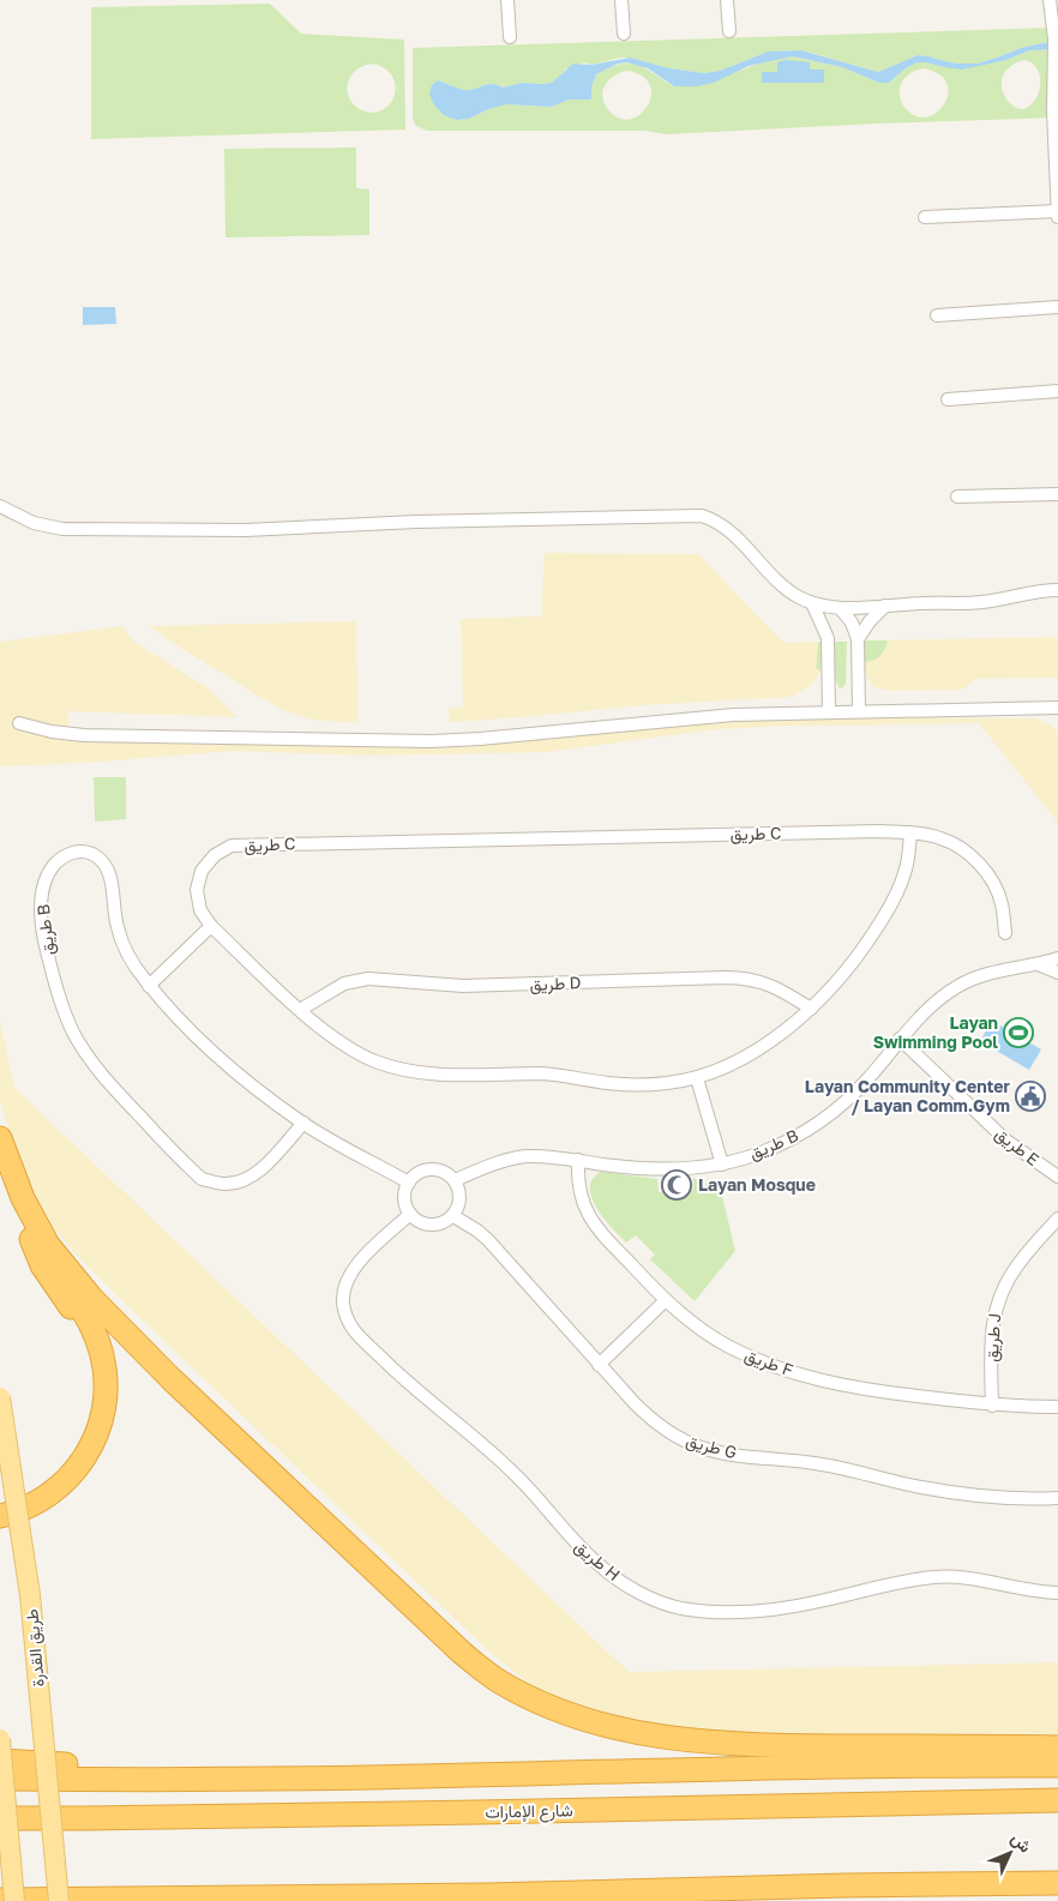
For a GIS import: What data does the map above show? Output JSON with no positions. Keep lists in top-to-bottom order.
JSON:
{
  "streets": {
    "highway": ["شارع الإمارات"],
    "main road": ["طريق القدرة"],
    "street": [
      "طريق C",
      "طريق B",
      "طريق D",
      "طريق E",
      "طريق J",
      "طريق F",
      "طريق G",
      "طريق H"
    ]
  },
  "crossings": [
    ["طريق C", "طريق D"],
    ["طريق B", "طريق E"],
    ["طريق B", "طريق F"],
    ["طريق B", "طريق G"],
    ["طريق B", "طريق H"],
    ["طريق J", "طريق F"],
    ["طريق G", "طريق H"]
  ],
  "places": {
    "sports": ["Layan Swimming Pool"],
    "public building": ["Layan Community Center / Layan Comm.Gym"],
    "mosque": ["Layan Mosque"]
  },
  "north": "top right"
}
